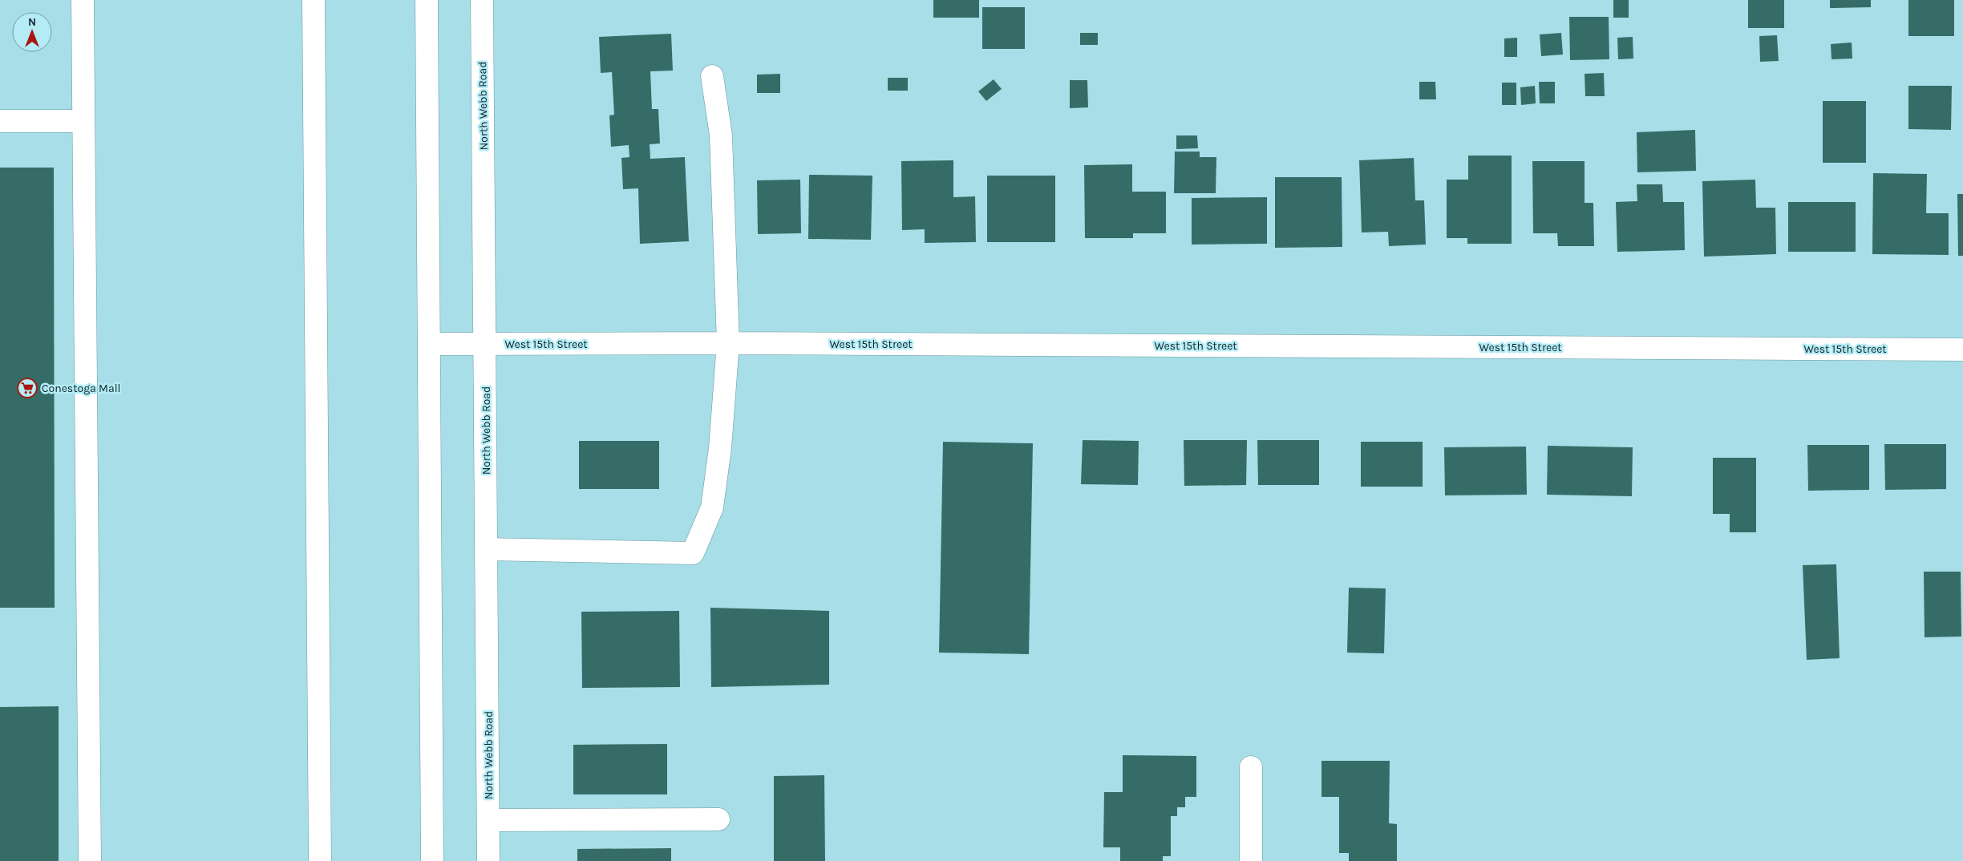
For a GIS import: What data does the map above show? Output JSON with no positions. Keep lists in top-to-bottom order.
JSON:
{
  "streets": {
    "main road": ["North Webb Road", "West 15th Street"]
  },
  "crossings": [
    ["North Webb Road", "West 15th Street"]
  ],
  "places": {
    "supermarket": ["Conestoga Mall"]
  },
  "north": "top"
}
